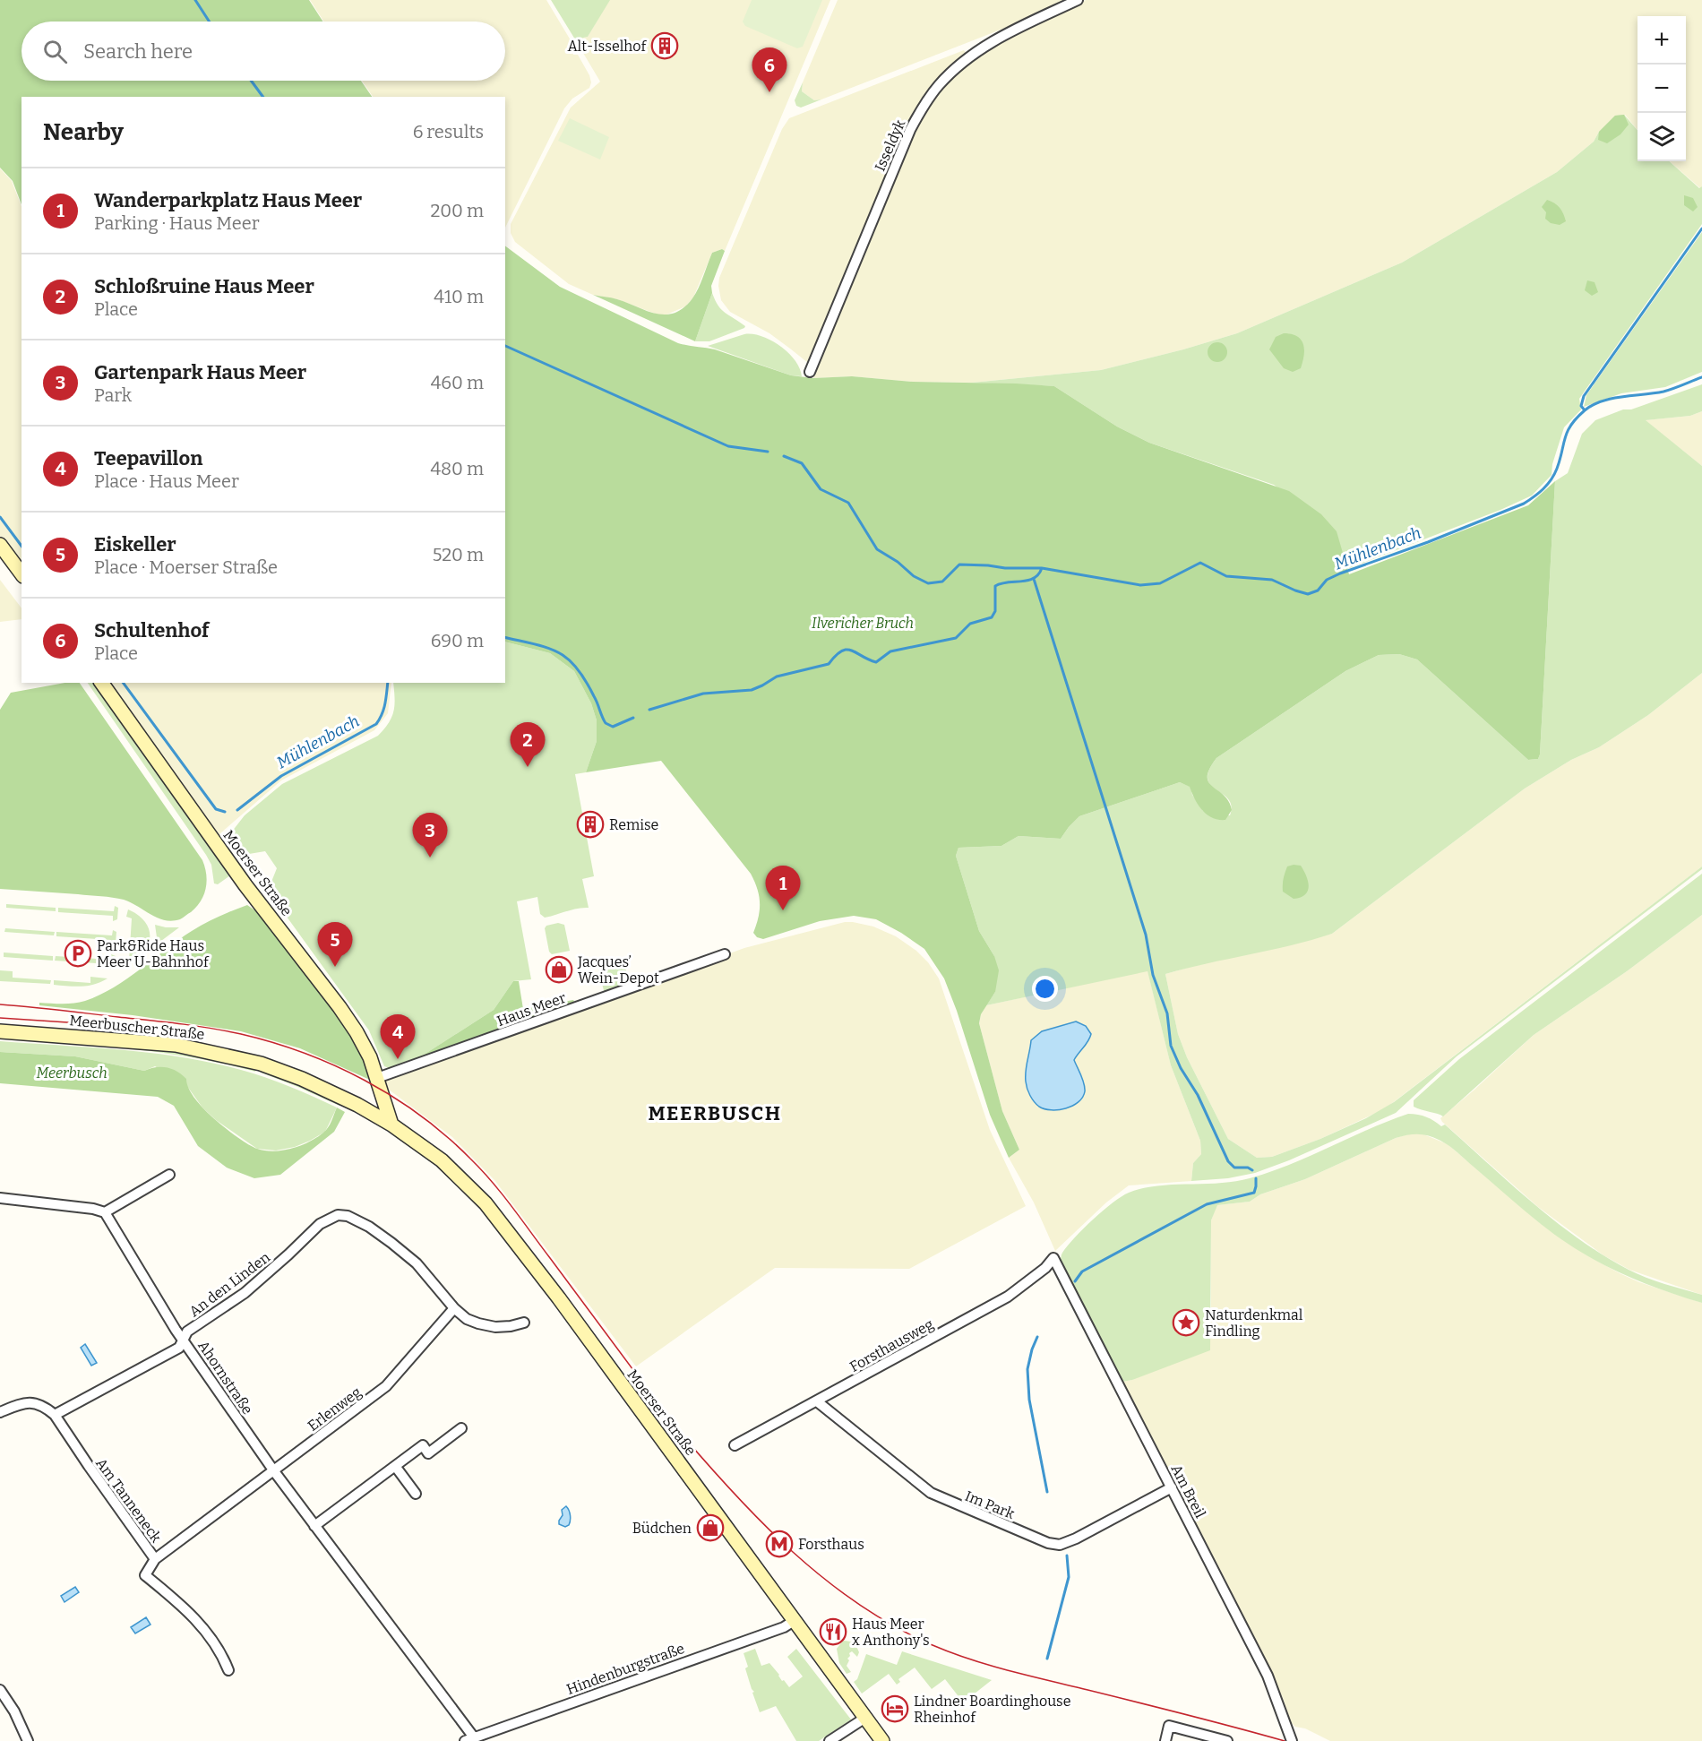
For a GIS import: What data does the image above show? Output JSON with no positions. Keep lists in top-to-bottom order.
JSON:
{
  "streets": {
    "main road": ["Moerser Straße", "Meerbuscher Straße"],
    "street": [
      "Isseldyk",
      "Haus Meer",
      "An den Linden",
      "Forsthausweg",
      "Ahornstraße",
      "Erlenweg",
      "Am Breil",
      "Am Tanneneck",
      "Im Park",
      "Hindenburgstraße"
    ]
  },
  "crossings": [
    ["Moerser Straße", "Haus Meer"],
    ["Moerser Straße", "Meerbuscher Straße"],
    ["Moerser Straße", "Hindenburgstraße"],
    ["An den Linden", "Ahornstraße"],
    ["An den Linden", "Erlenweg"],
    ["An den Linden", "Am Tanneneck"],
    ["Forsthausweg", "Am Breil"],
    ["Forsthausweg", "Im Park"],
    ["Ahornstraße", "Erlenweg"],
    ["Ahornstraße", "Hindenburgstraße"],
    ["Erlenweg", "Am Tanneneck"],
    ["Am Breil", "Im Park"]
  ],
  "districts": ["MEERBUSCH"],
  "water": ["Mühlenbach"],
  "parks": ["Ilvericher Bruch", "Meerbusch"],
  "places": {
    "building": ["Alt-Isselhof", "Remise"],
    "parking": ["Park&Ride Haus Meer U-Bahnhof"],
    "shop": ["Jacques’ Wein-Depot", "Büdchen"],
    "place": ["Naturdenkmal Findling"],
    "metro station": ["Forsthaus"],
    "restaurant": ["Haus Meer x Anthony's"],
    "hotel": ["Lindner Boardinghouse Rheinhof"]
  },
  "page": {
    "map_buttons": ["+", "−"],
    "search": "Search here",
    "pins": [
      "6",
      "2",
      "3",
      "1",
      "5",
      "4"
    ],
    "heading": ["Nearby", "6 results"],
    "list": [
      {
        "mark": "1",
        "name": "Wanderparkplatz Haus Meer",
        "note": "Parking · Haus Meer",
        "value": "200 m"
      },
      {
        "mark": "2",
        "name": "Schloßruine Haus Meer",
        "note": "Place",
        "value": "410 m"
      },
      {
        "mark": "3",
        "name": "Gartenpark Haus Meer",
        "note": "Park",
        "value": "460 m"
      },
      {
        "mark": "4",
        "name": "Teepavillon",
        "note": "Place · Haus Meer",
        "value": "480 m"
      },
      {
        "mark": "5",
        "name": "Eiskeller",
        "note": "Place · Moerser Straße",
        "value": "520 m"
      },
      {
        "mark": "6",
        "name": "Schultenhof",
        "note": "Place",
        "value": "690 m"
      }
    ]
  }
}
